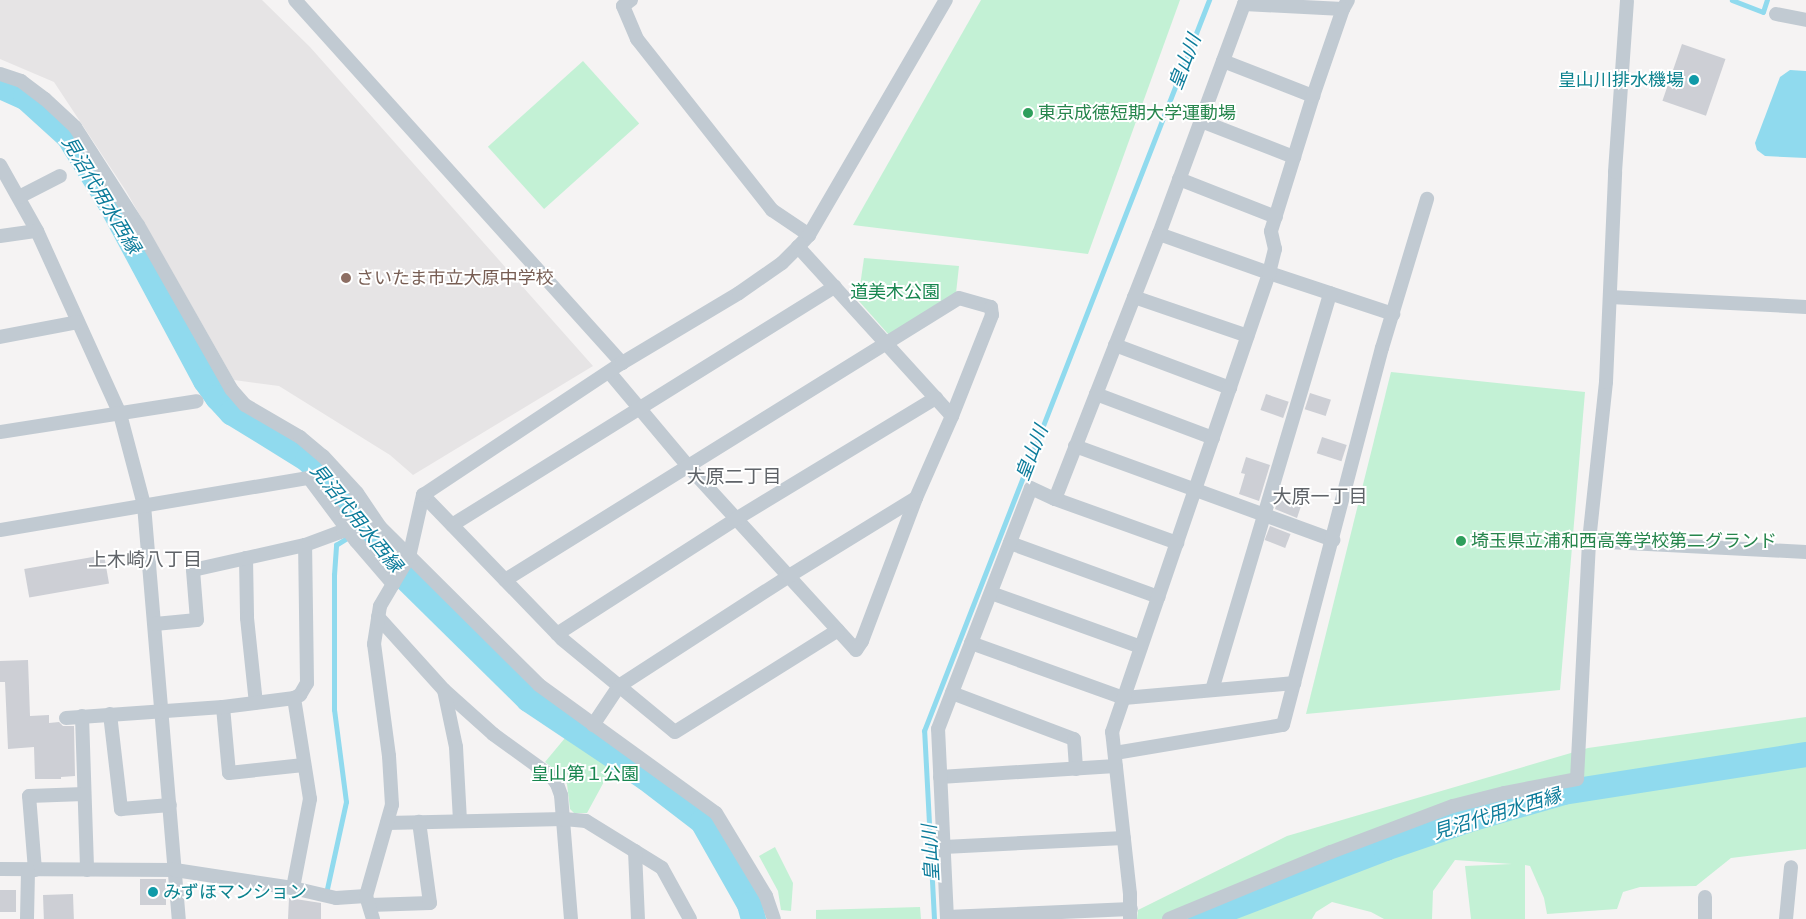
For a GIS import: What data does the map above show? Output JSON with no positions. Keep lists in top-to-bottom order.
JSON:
{
  "districts": ["大原二丁目", "大原一丁目", "上木崎八丁目"],
  "water": ["皇山川", "見沼代用水西縁"],
  "parks": ["道美木公園", "皇山第１公園"],
  "places": [
    "皇山川排水機場",
    "東京成徳短期大学運動場",
    "さいたま市立大原中学校",
    "埼玉県立浦和西高等学校第二グランド",
    "みずほマンション"
  ]
}
